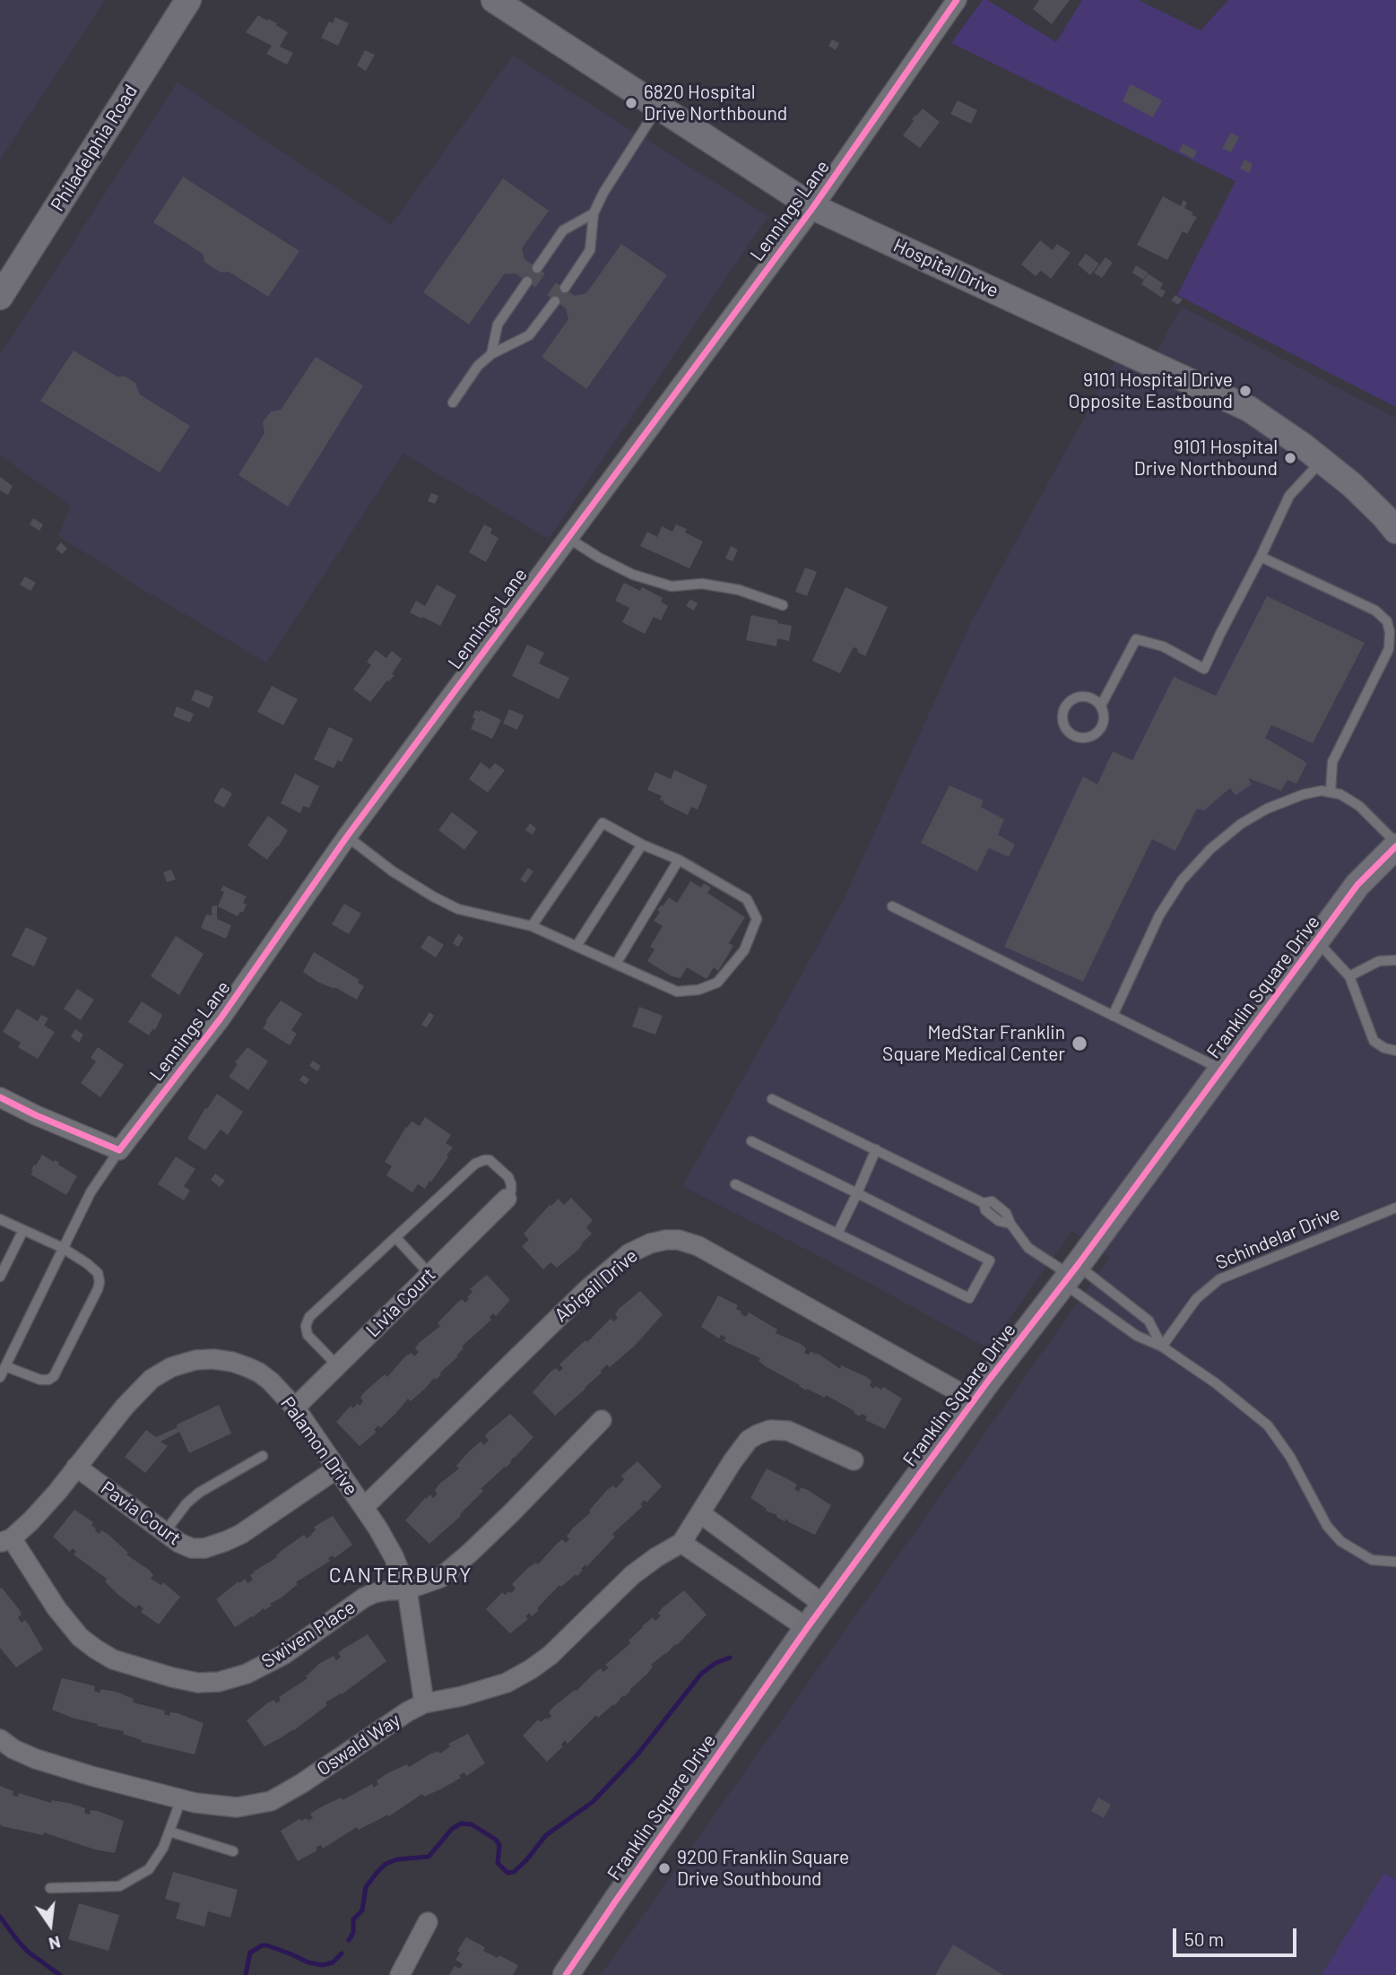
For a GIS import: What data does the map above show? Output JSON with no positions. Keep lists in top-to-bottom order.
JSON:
{
  "streets": {
    "street": [
      "Philadelphia Road",
      "Lennings Lane",
      "Hospital Drive",
      "Franklin Square Drive",
      "Abigail Drive",
      "Livia Court",
      "Palamon Drive",
      "Pavia Court",
      "Swiven Place",
      "Oswald Way"
    ],
    "lane": ["Schindelar Drive"]
  },
  "crossings": [
    ["Lennings Lane", "Hospital Drive"],
    ["Franklin Square Drive", "Abigail Drive"],
    ["Abigail Drive", "Palamon Drive"],
    ["Livia Court", "Palamon Drive"],
    ["Livia Court", "Pavia Court"],
    ["Palamon Drive", "Pavia Court"],
    ["Palamon Drive", "Swiven Place"],
    ["Palamon Drive", "Oswald Way"]
  ],
  "districts": ["CANTERBURY"],
  "places": [
    "6820 Hospital Drive Northbound",
    "9101 Hospital Drive Opposite Eastbound",
    "9101 Hospital Drive Northbound",
    "MedStar Franklin Square Medical Center",
    "9200 Franklin Square Drive Southbound"
  ],
  "scale_bar": "50 m",
  "north": "bottom"
}
